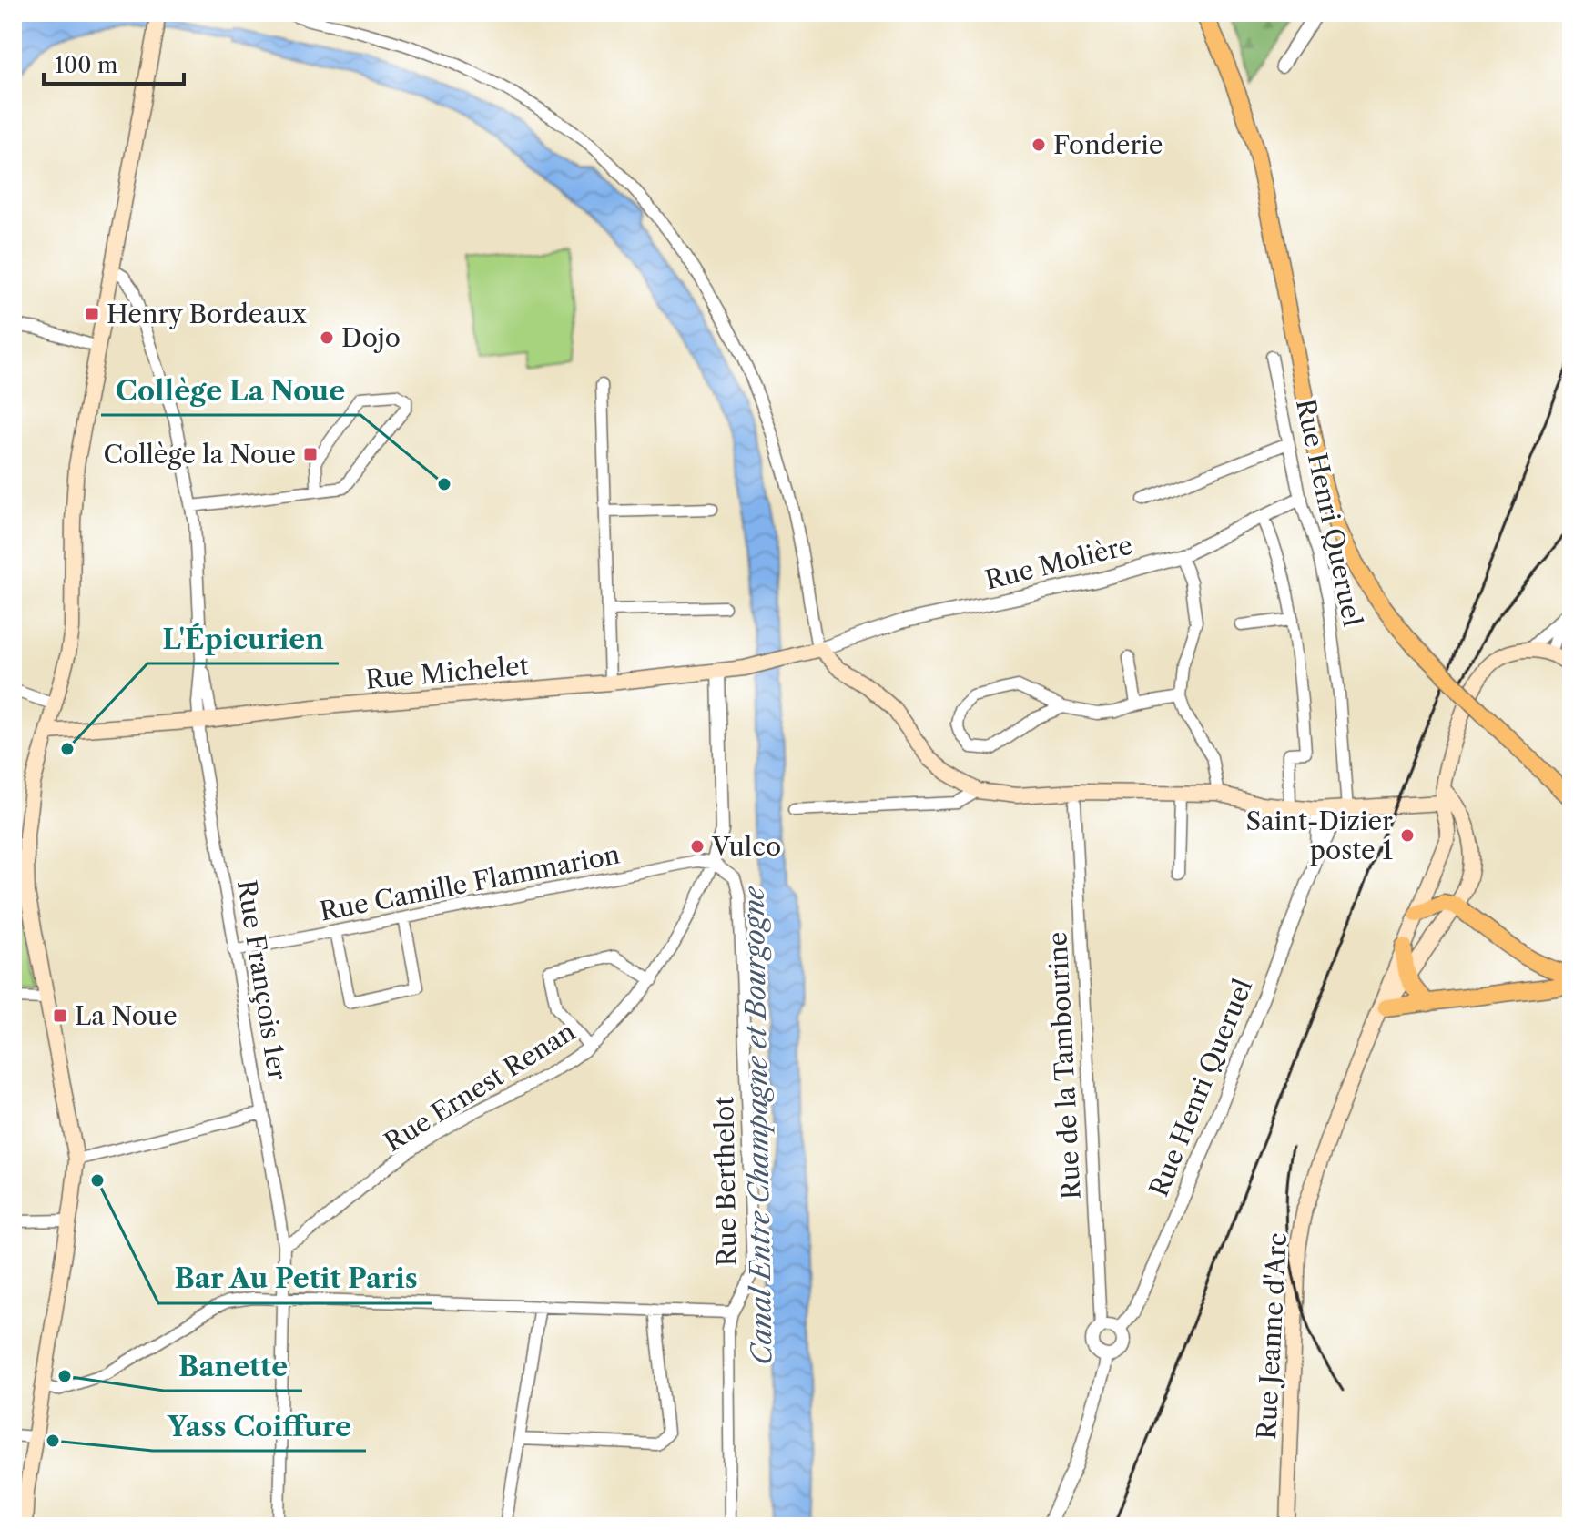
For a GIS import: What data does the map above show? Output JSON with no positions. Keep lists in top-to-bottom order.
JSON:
{
  "streets": {
    "main road": ["Rue Michelet", "Rue Jeanne d'Arc"],
    "street": [
      "Rue Henri Queruel",
      "Rue Molière",
      "Rue Camille Flammarion",
      "Rue François 1er",
      "Rue de la Tambourine",
      "Rue Ernest Renan",
      "Rue Berthelot"
    ]
  },
  "crossings": [
    ["Rue Henri Queruel", "Rue Molière"],
    ["Rue Henri Queruel", "Rue de la Tambourine"],
    ["Rue Molière", "Rue Michelet"],
    ["Rue Michelet", "Rue François 1er"],
    ["Rue Camille Flammarion", "Rue François 1er"],
    ["Rue Camille Flammarion", "Rue Ernest Renan"],
    ["Rue Camille Flammarion", "Rue Berthelot"],
    ["Rue François 1er", "Rue Ernest Renan"],
    ["Rue Ernest Renan", "Rue Berthelot"]
  ],
  "water": ["Canal Entre Champagne et Bourgogne"],
  "places": {
    "other": [
      "Fonderie",
      "Dojo",
      "Collège La Noue",
      "L'Épicurien",
      "Saint-Dizier poste 1",
      "Vulco",
      "Bar Au Petit Paris",
      "Banette",
      "Yass Coiffure"
    ],
    "transit": ["Henry Bordeaux", "Collège la Noue", "La Noue"]
  },
  "scale_bar": "100 m"
}
